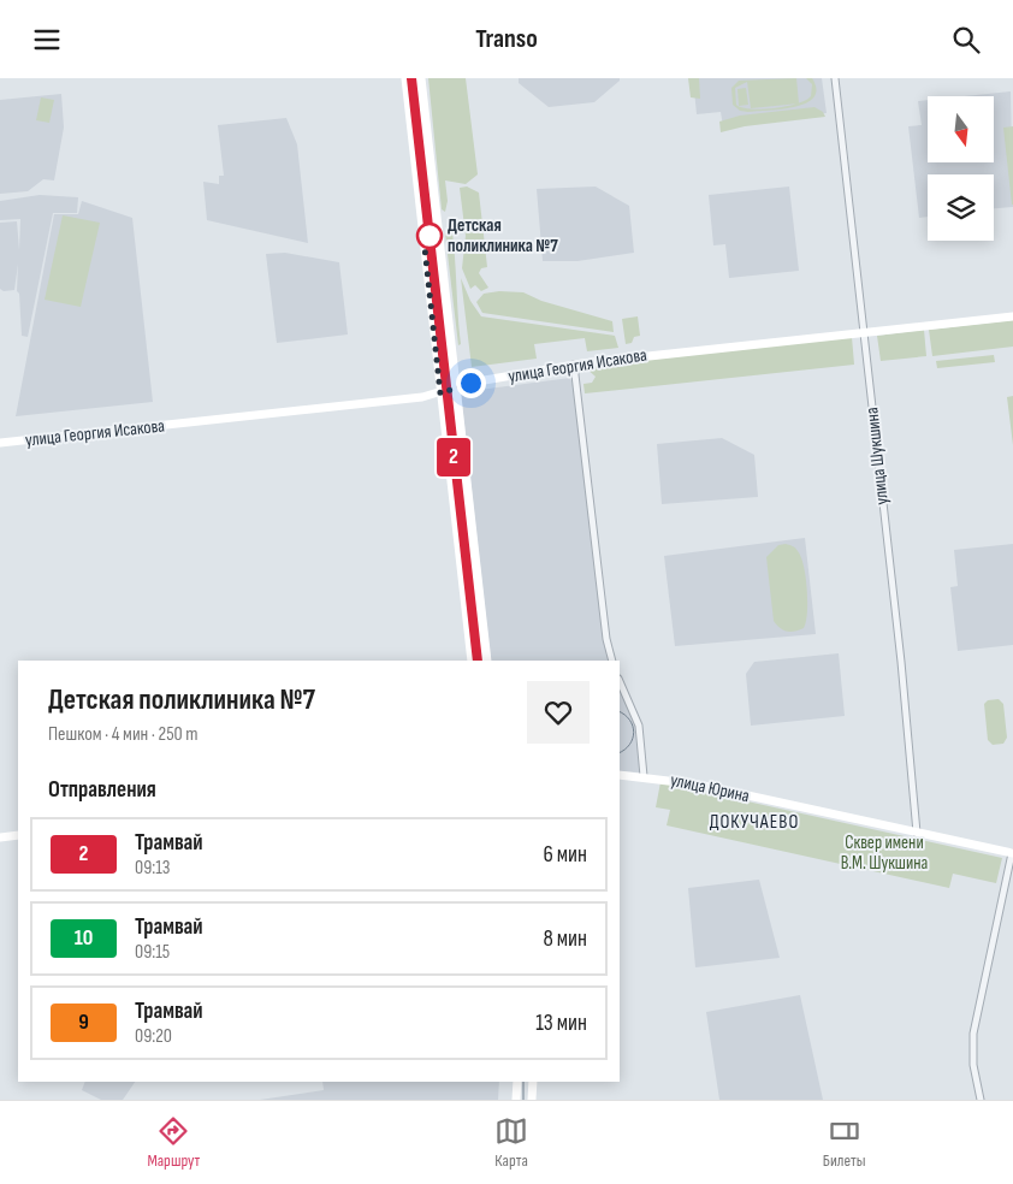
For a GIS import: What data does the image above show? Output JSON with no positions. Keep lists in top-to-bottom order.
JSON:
{
  "streets": {
    "street": ["улица Георгия Исакова", "улица Шукшина", "улица Юрина"]
  },
  "crossings": [
    ["улица Георгия Исакова", "улица Шукшина"],
    ["улица Шукшина", "улица Юрина"]
  ],
  "districts": ["ДОКУЧАЕВО"],
  "parks": ["Сквер имени В.М. Шукшина"],
  "places": ["Детская поликлиника №7"],
  "lines": ["tram line 2"],
  "north": "bottom",
  "page": {
    "header": "Transo",
    "on_map": "2",
    "heading": [
      ["Детская поликлиника №7", "Пешком · 4 мин · 250 m"],
      "Отправления"
    ],
    "list": [
      {
        "mark": "2",
        "name": "Трамвай",
        "note": "09:13",
        "value": "6 мин"
      },
      {
        "mark": "10",
        "name": "Трамвай",
        "note": "09:15",
        "value": "8 мин"
      },
      {
        "mark": "9",
        "name": "Трамвай",
        "note": "09:20",
        "value": "13 мин"
      }
    ],
    "tabs": ["Маршрут", "Карта", "Билеты"]
  }
}
